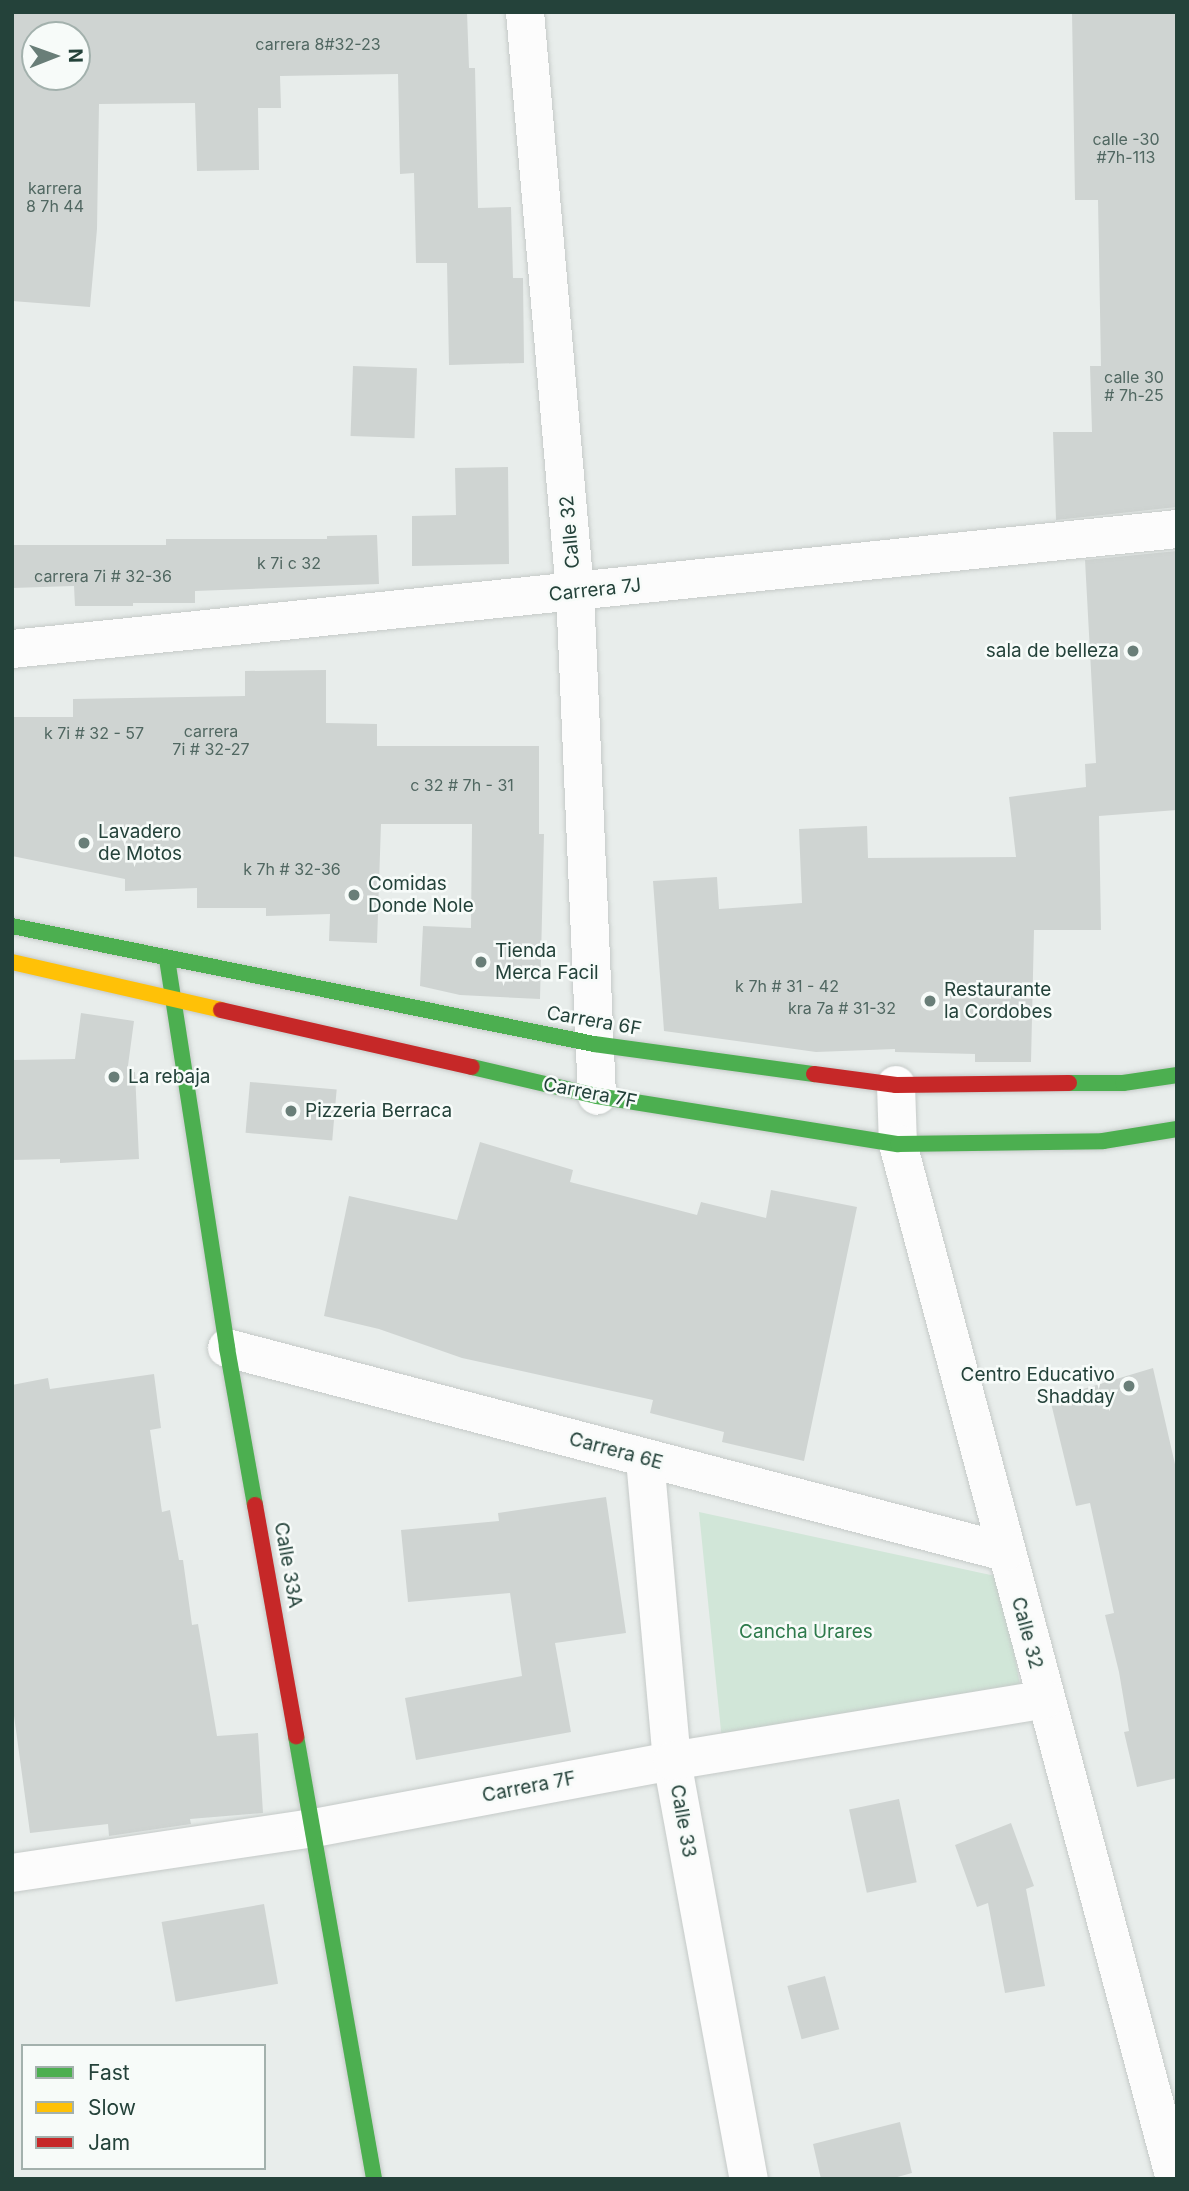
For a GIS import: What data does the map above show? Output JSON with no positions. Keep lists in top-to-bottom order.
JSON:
{
  "streets": {
    "street": [
      "Calle 32",
      "Carrera 7J",
      "Carrera 6F",
      "Carrera 7F",
      "Carrera 6E",
      "Calle 33A",
      "Calle 33"
    ]
  },
  "crossings": [
    ["Calle 32", "Carrera 7J"],
    ["Calle 32", "Carrera 6F"],
    ["Calle 32", "Carrera 7F"],
    ["Calle 32", "Carrera 6E"],
    ["Carrera 6F", "Calle 33A"],
    ["Carrera 7F", "Calle 33A"],
    ["Carrera 7F", "Calle 33"],
    ["Carrera 6E", "Calle 33A"],
    ["Carrera 6E", "Calle 33"]
  ],
  "parks": ["Cancha Urares"],
  "places": [
    "sala de belleza",
    "Lavadero de Motos",
    "Comidas Donde Nole",
    "Tienda Merca Facil",
    "Restaurante la Cordobes",
    "La rebaja",
    "Pizzeria Berraca",
    "Centro Educativo Shadday"
  ],
  "house_numbers": [
    "carrera 8#32-23",
    "calle -30 #7h-113",
    "karrera 8 7h 44",
    "calle 30 # 7h-25",
    "k 7i c 32",
    "carrera 7i # 32-36",
    "carrera 7i # 32-27",
    "k 7i # 32 - 57",
    "c 32 # 7h - 31",
    "k 7h # 32-36",
    "k 7h # 31 - 42",
    "kra 7a # 31-32"
  ],
  "legend": ["Fast", "Slow", "Jam"],
  "north": "right"
}
